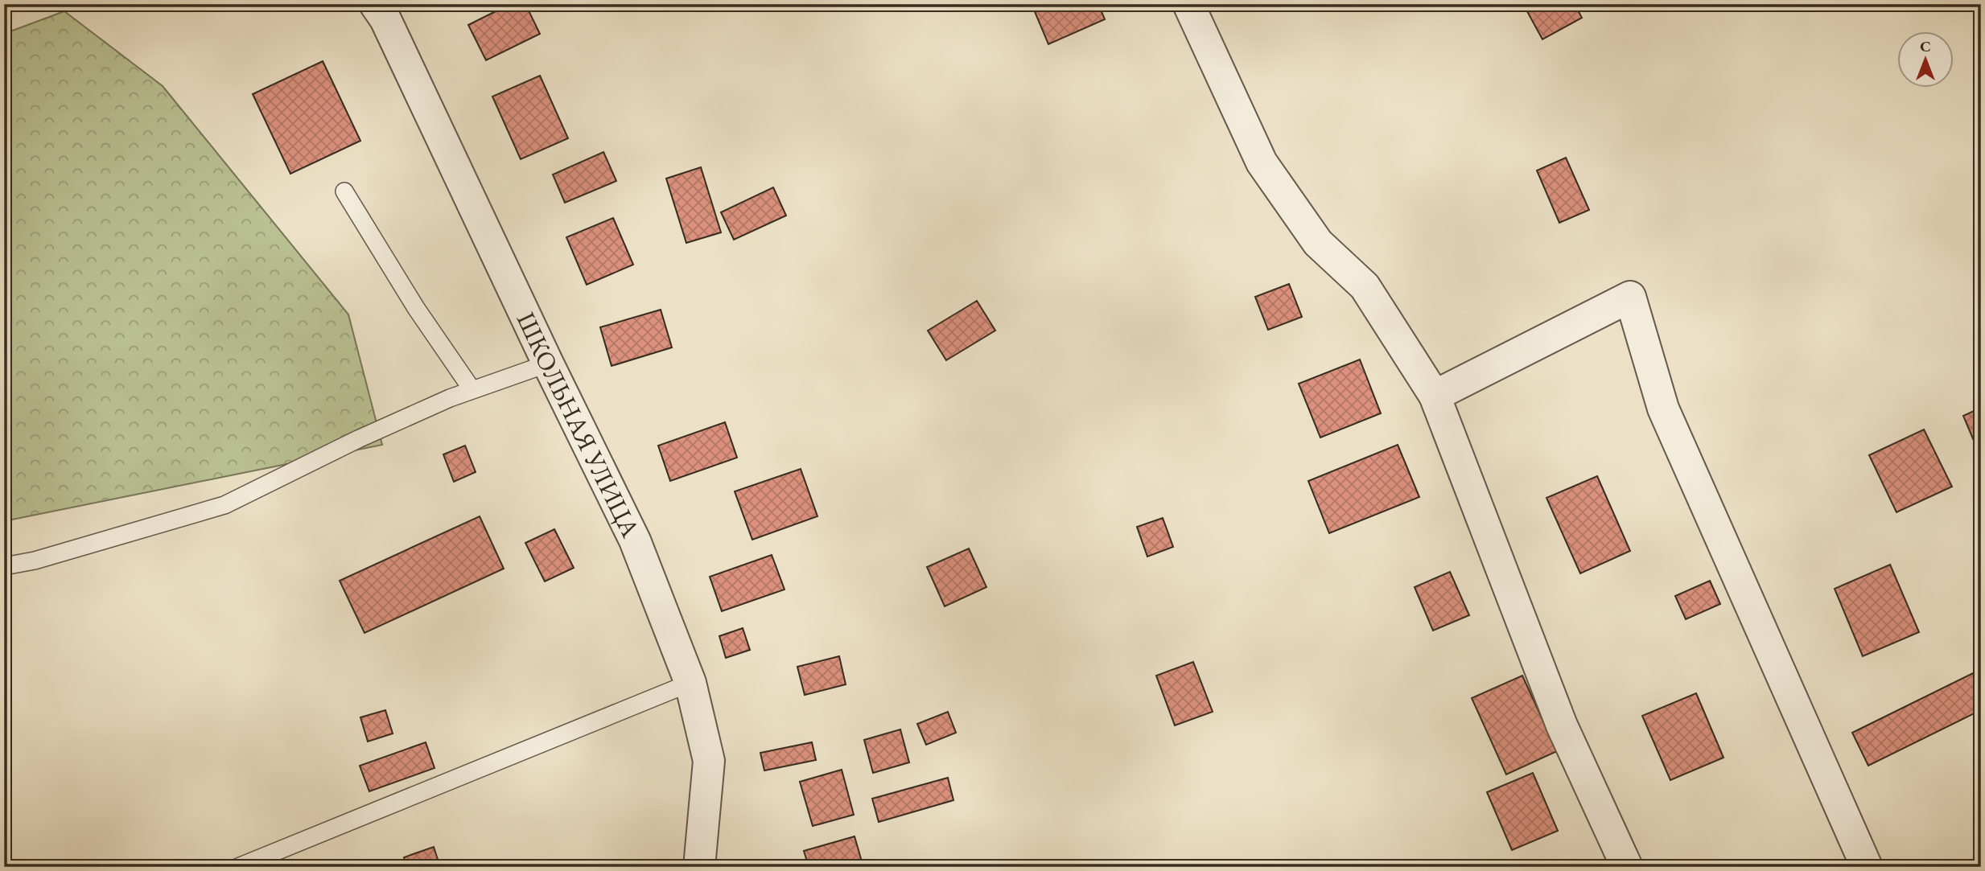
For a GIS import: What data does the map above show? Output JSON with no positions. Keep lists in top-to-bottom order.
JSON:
{
  "streets": {
    "street": ["ШКОЛЬНАЯ УЛИЦА"]
  },
  "north": "top"
}
